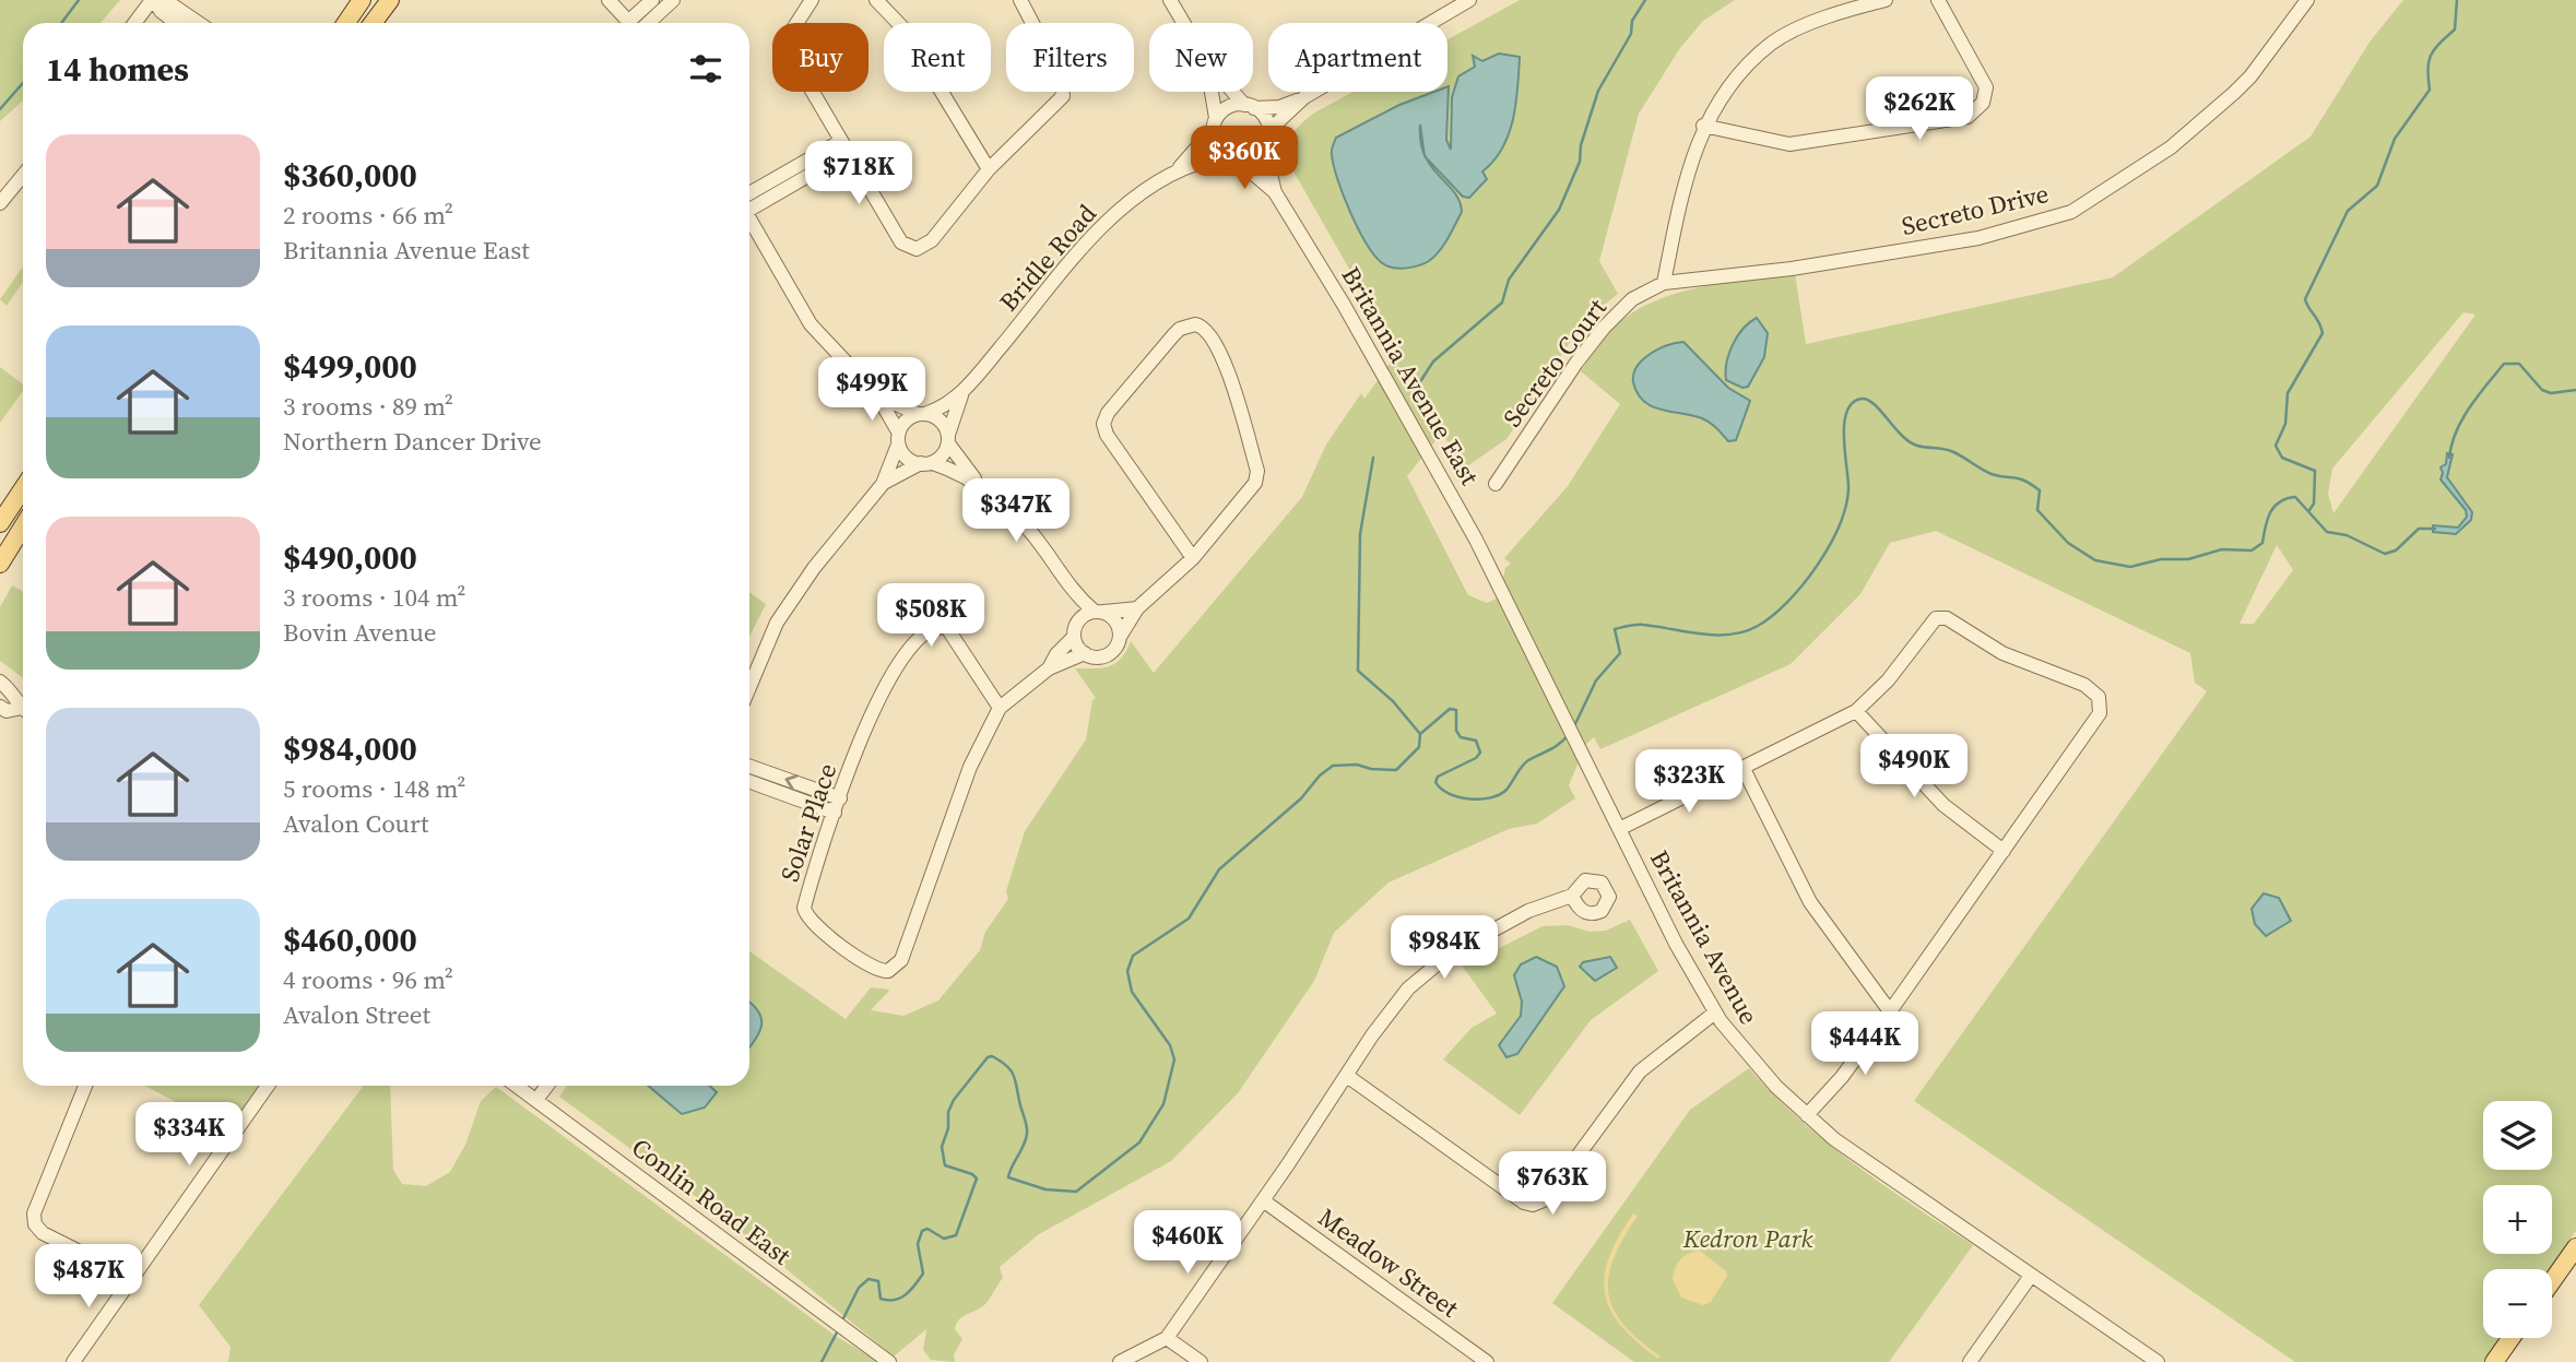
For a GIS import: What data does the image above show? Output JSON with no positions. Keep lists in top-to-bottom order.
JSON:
{
  "streets": {
    "street": [
      "Secreto Drive",
      "Bridle Road",
      "Secreto Court",
      "Britannia Avenue East",
      "Solar Place",
      "Britannia Avenue",
      "Conlin Road East",
      "Meadow Street"
    ]
  },
  "crossings": [
    ["Secreto Drive", "Secreto Court"],
    ["Bridle Road", "Britannia Avenue East"],
    ["Britannia Avenue East", "Britannia Avenue"]
  ],
  "parks": ["Kedron Park"],
  "page": {
    "chip": [
      "Buy",
      "Rent",
      "Filters",
      "New",
      "Apartment"
    ],
    "heading": "14 homes",
    "price": [
      "$262K",
      "$360K",
      "$718K",
      "$499K",
      "$347K",
      "$508K",
      "$490K",
      "$323K",
      "$984K",
      "$444K",
      "$334K",
      "$763K",
      "$460K",
      "$487K"
    ],
    "list": [
      {
        "name": "$360,000",
        "note": "2 rooms · 66 m² · Britannia Avenue East"
      },
      {
        "name": "$499,000",
        "note": "3 rooms · 89 m² · Northern Dancer Drive"
      },
      {
        "name": "$490,000",
        "note": "3 rooms · 104 m² · Bovin Avenue"
      },
      {
        "name": "$984,000",
        "note": "5 rooms · 148 m² · Avalon Court"
      },
      {
        "name": "$460,000",
        "note": "4 rooms · 96 m² · Avalon Street"
      }
    ],
    "map_buttons": ["+", "−"]
  }
}
